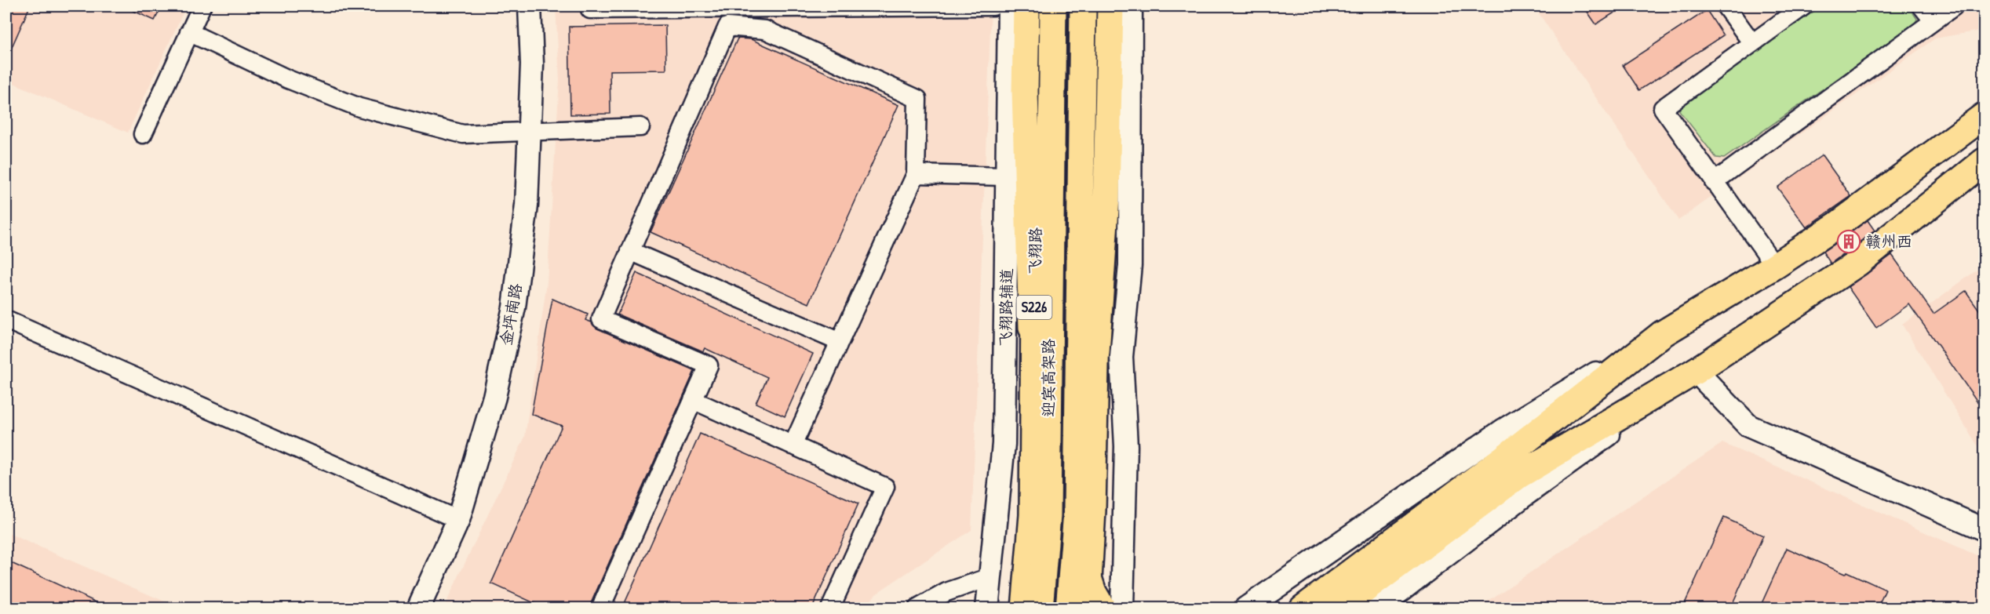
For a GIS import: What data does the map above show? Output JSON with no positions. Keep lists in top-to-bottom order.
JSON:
{
  "streets": {
    "main road": ["飞翔路", "S226", "迎宾高架路"],
    "street": ["飞翔路辅道", "金坪南路"]
  },
  "places": {
    "building": ["赣州西"]
  }
}
